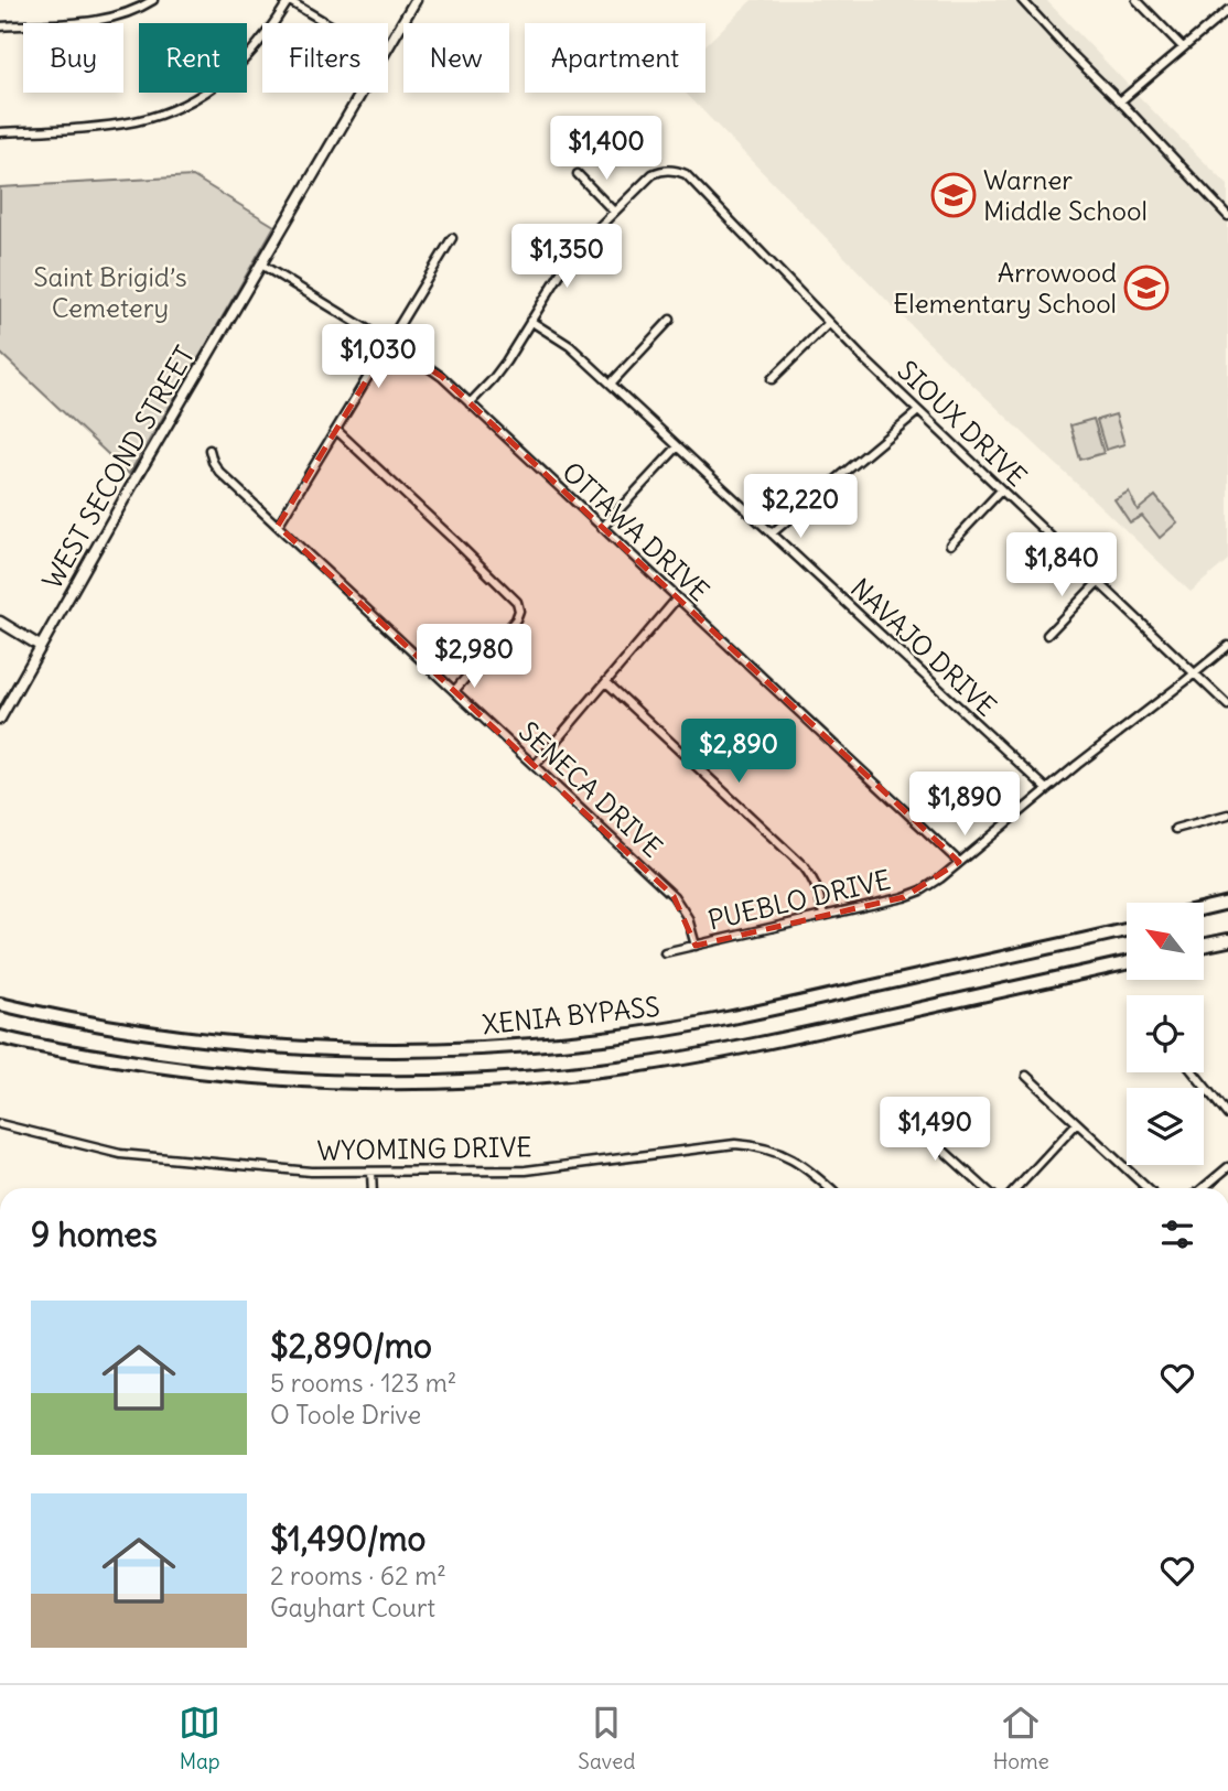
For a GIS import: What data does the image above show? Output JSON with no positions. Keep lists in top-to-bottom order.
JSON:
{
  "streets": {
    "highway": ["XENIA BYPASS"],
    "main road": ["WEST SECOND STREET"],
    "street": [
      "SIOUX DRIVE",
      "OTTAWA DRIVE",
      "NAVAJO DRIVE",
      "SENECA DRIVE",
      "PUEBLO DRIVE",
      "WYOMING DRIVE"
    ]
  },
  "crossings": [
    ["SIOUX DRIVE", "PUEBLO DRIVE"],
    ["WEST SECOND STREET", "OTTAWA DRIVE"],
    ["OTTAWA DRIVE", "PUEBLO DRIVE"],
    ["NAVAJO DRIVE", "PUEBLO DRIVE"],
    ["SENECA DRIVE", "PUEBLO DRIVE"]
  ],
  "parks": ["Saint Brigid’s Cemetery"],
  "places": {
    "school or university": ["Warner Middle School", "Arrowood Elementary School"]
  },
  "north": "top left",
  "page": {
    "chip": [
      "Buy",
      "Rent",
      "Filters",
      "New",
      "Apartment"
    ],
    "price": [
      "$1,400",
      "$1,350",
      "$1,030",
      "$2,220",
      "$1,840",
      "$2,980",
      "$2,890",
      "$1,890",
      "$1,490"
    ],
    "heading": "9 homes",
    "list": [
      {
        "name": "$2,890/mo",
        "note": "5 rooms · 123 m² · O Toole Drive"
      },
      {
        "name": "$1,490/mo",
        "note": "2 rooms · 62 m² · Gayhart Court"
      }
    ],
    "tabs": ["Map", "Saved", "Home"]
  }
}
